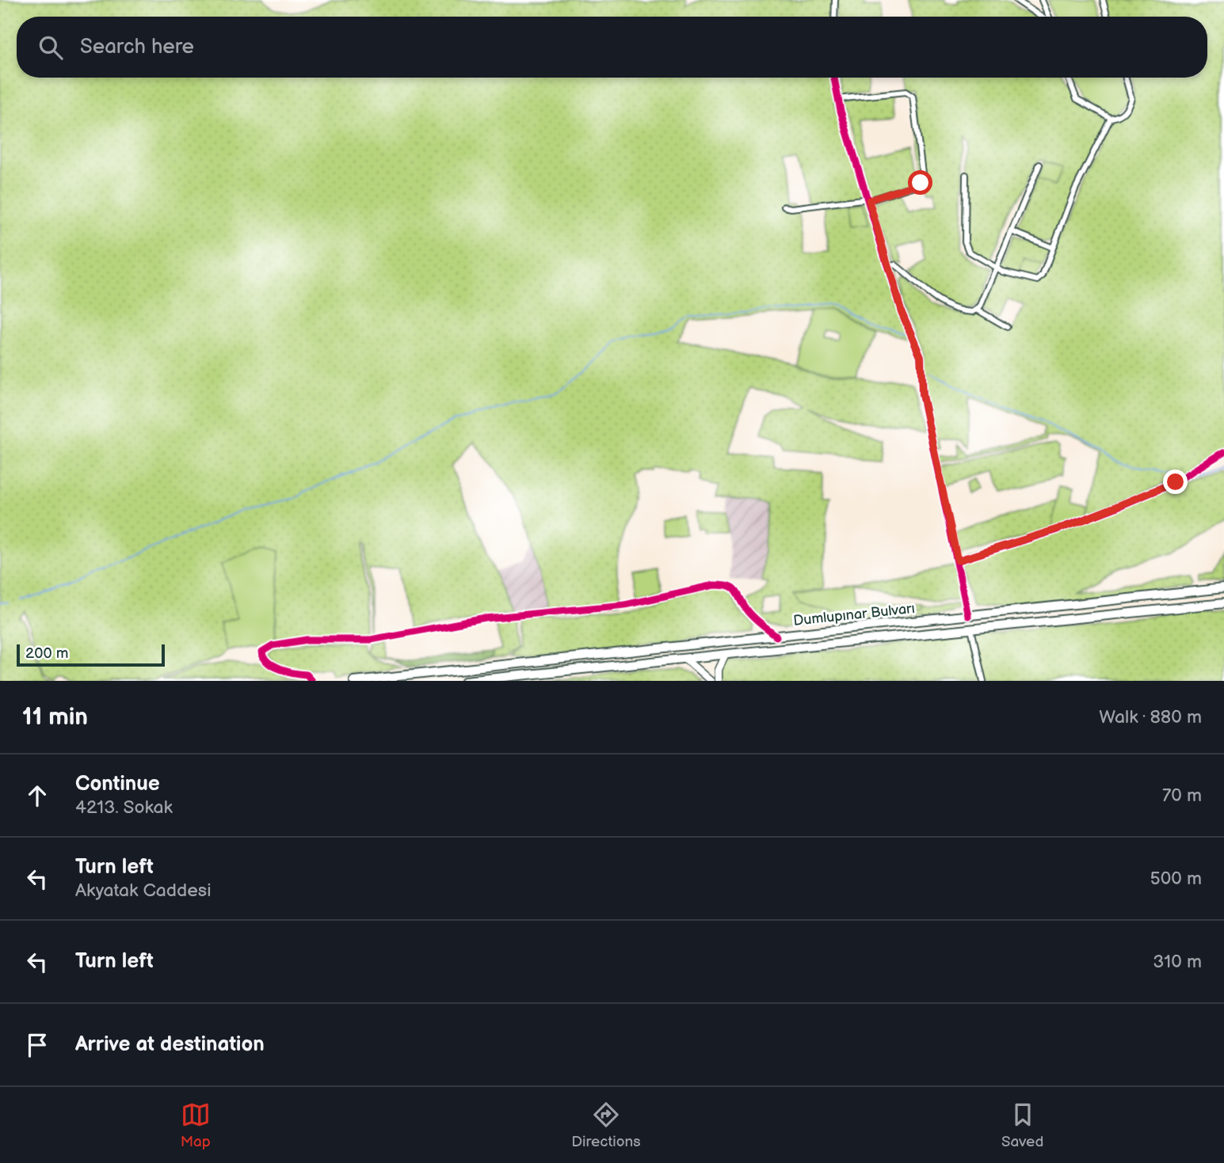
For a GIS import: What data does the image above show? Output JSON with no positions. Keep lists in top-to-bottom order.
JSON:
{
  "streets": {
    "highway": ["Dumlupınar Bulvarı"]
  },
  "scale_bar": "200 m",
  "page": {
    "search": "Search here",
    "scale": "200 m",
    "heading": ["11 min", "Walk · 880 m"],
    "list": [
      ["Continue", "4213. Sokak", "70 m"],
      ["Turn left", "Akyatak Caddesi", "500 m"],
      ["Turn left", "310 m"],
      "Arrive at destination"
    ],
    "nav": ["Map", "Directions", "Saved"]
  }
}
